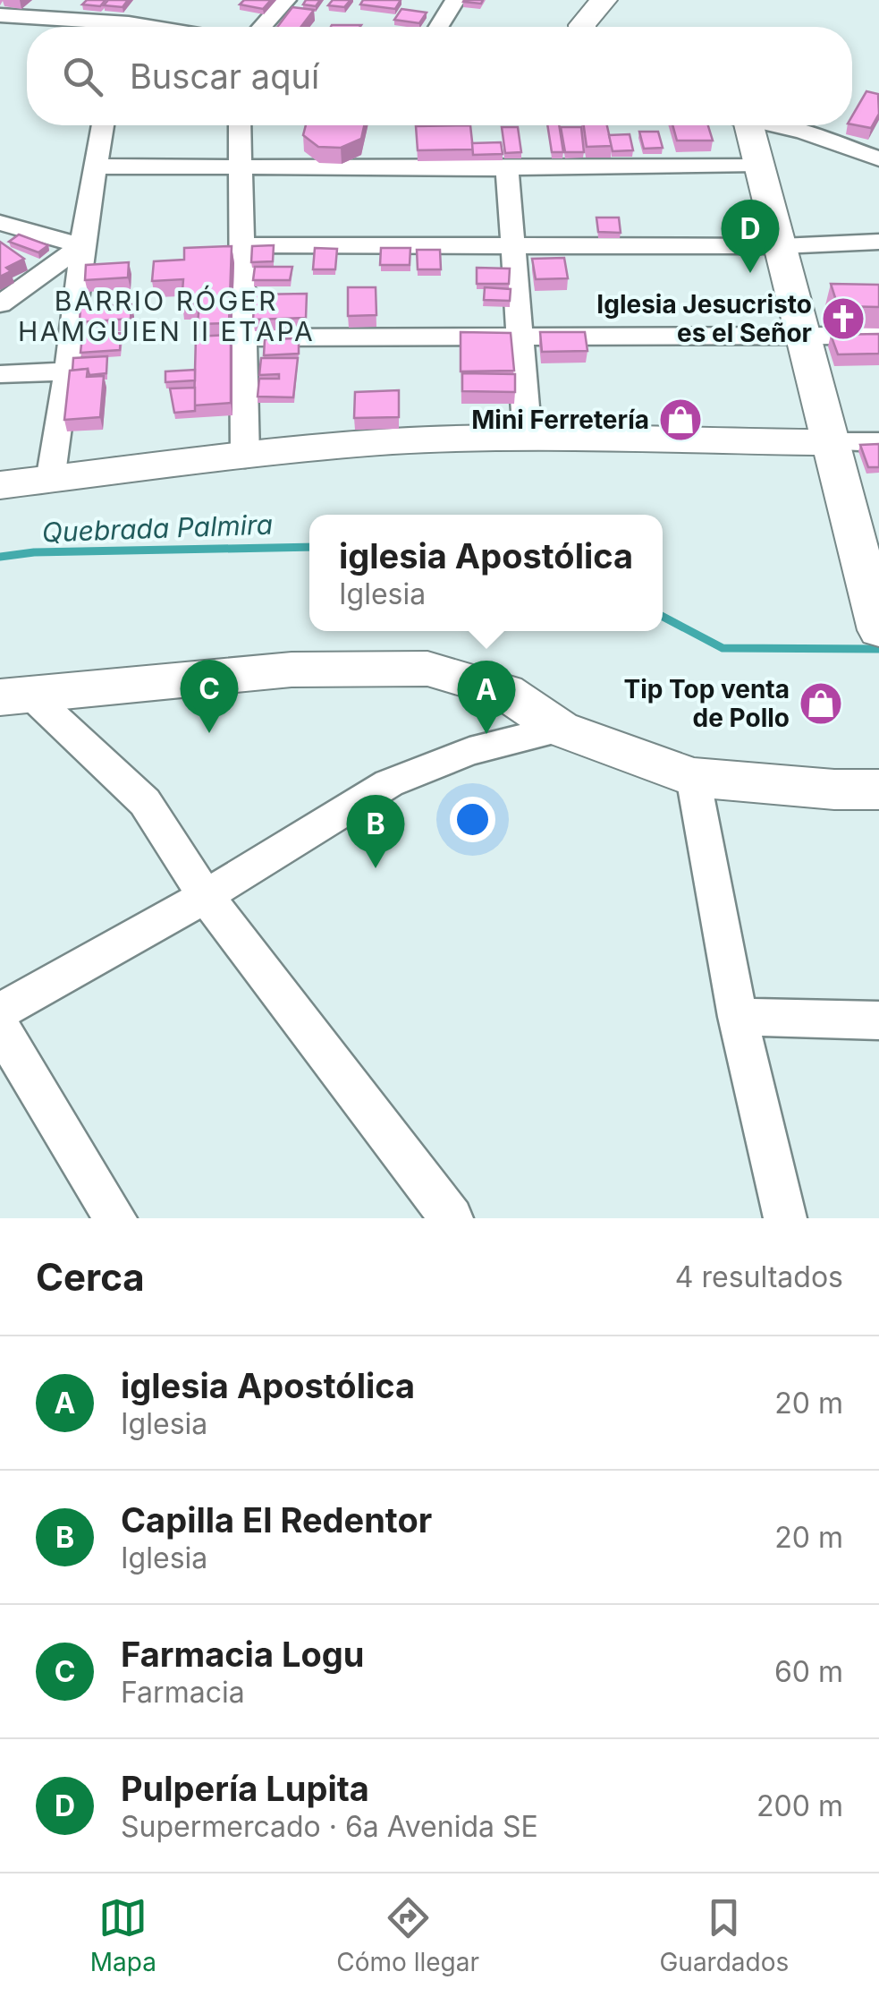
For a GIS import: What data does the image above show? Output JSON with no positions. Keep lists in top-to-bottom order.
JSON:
{
  "districts": ["BARRIO RÓGER HAMGUIEN II ETAPA"],
  "water": ["Quebrada Palmira"],
  "places": {
    "church": ["Iglesia Jesucristo es el Señor"],
    "shop": ["Mini Ferretería", "Tip Top venta de Pollo"]
  },
  "page": {
    "search": "Buscar aquí",
    "pins": [
      "D",
      "C",
      "A",
      "B"
    ],
    "popup": ["iglesia Apostólica", "Iglesia"],
    "heading": ["Cerca", "4 resultados"],
    "list": [
      {
        "mark": "A",
        "name": "iglesia Apostólica",
        "note": "Iglesia",
        "value": "20 m"
      },
      {
        "mark": "B",
        "name": "Capilla El Redentor",
        "note": "Iglesia",
        "value": "20 m"
      },
      {
        "mark": "C",
        "name": "Farmacia Logu",
        "note": "Farmacia",
        "value": "60 m"
      },
      {
        "mark": "D",
        "name": "Pulpería Lupita",
        "note": "Supermercado · 6a Avenida SE",
        "value": "200 m"
      }
    ],
    "nav": ["Mapa", "Cómo llegar", "Guardados"]
  }
}
